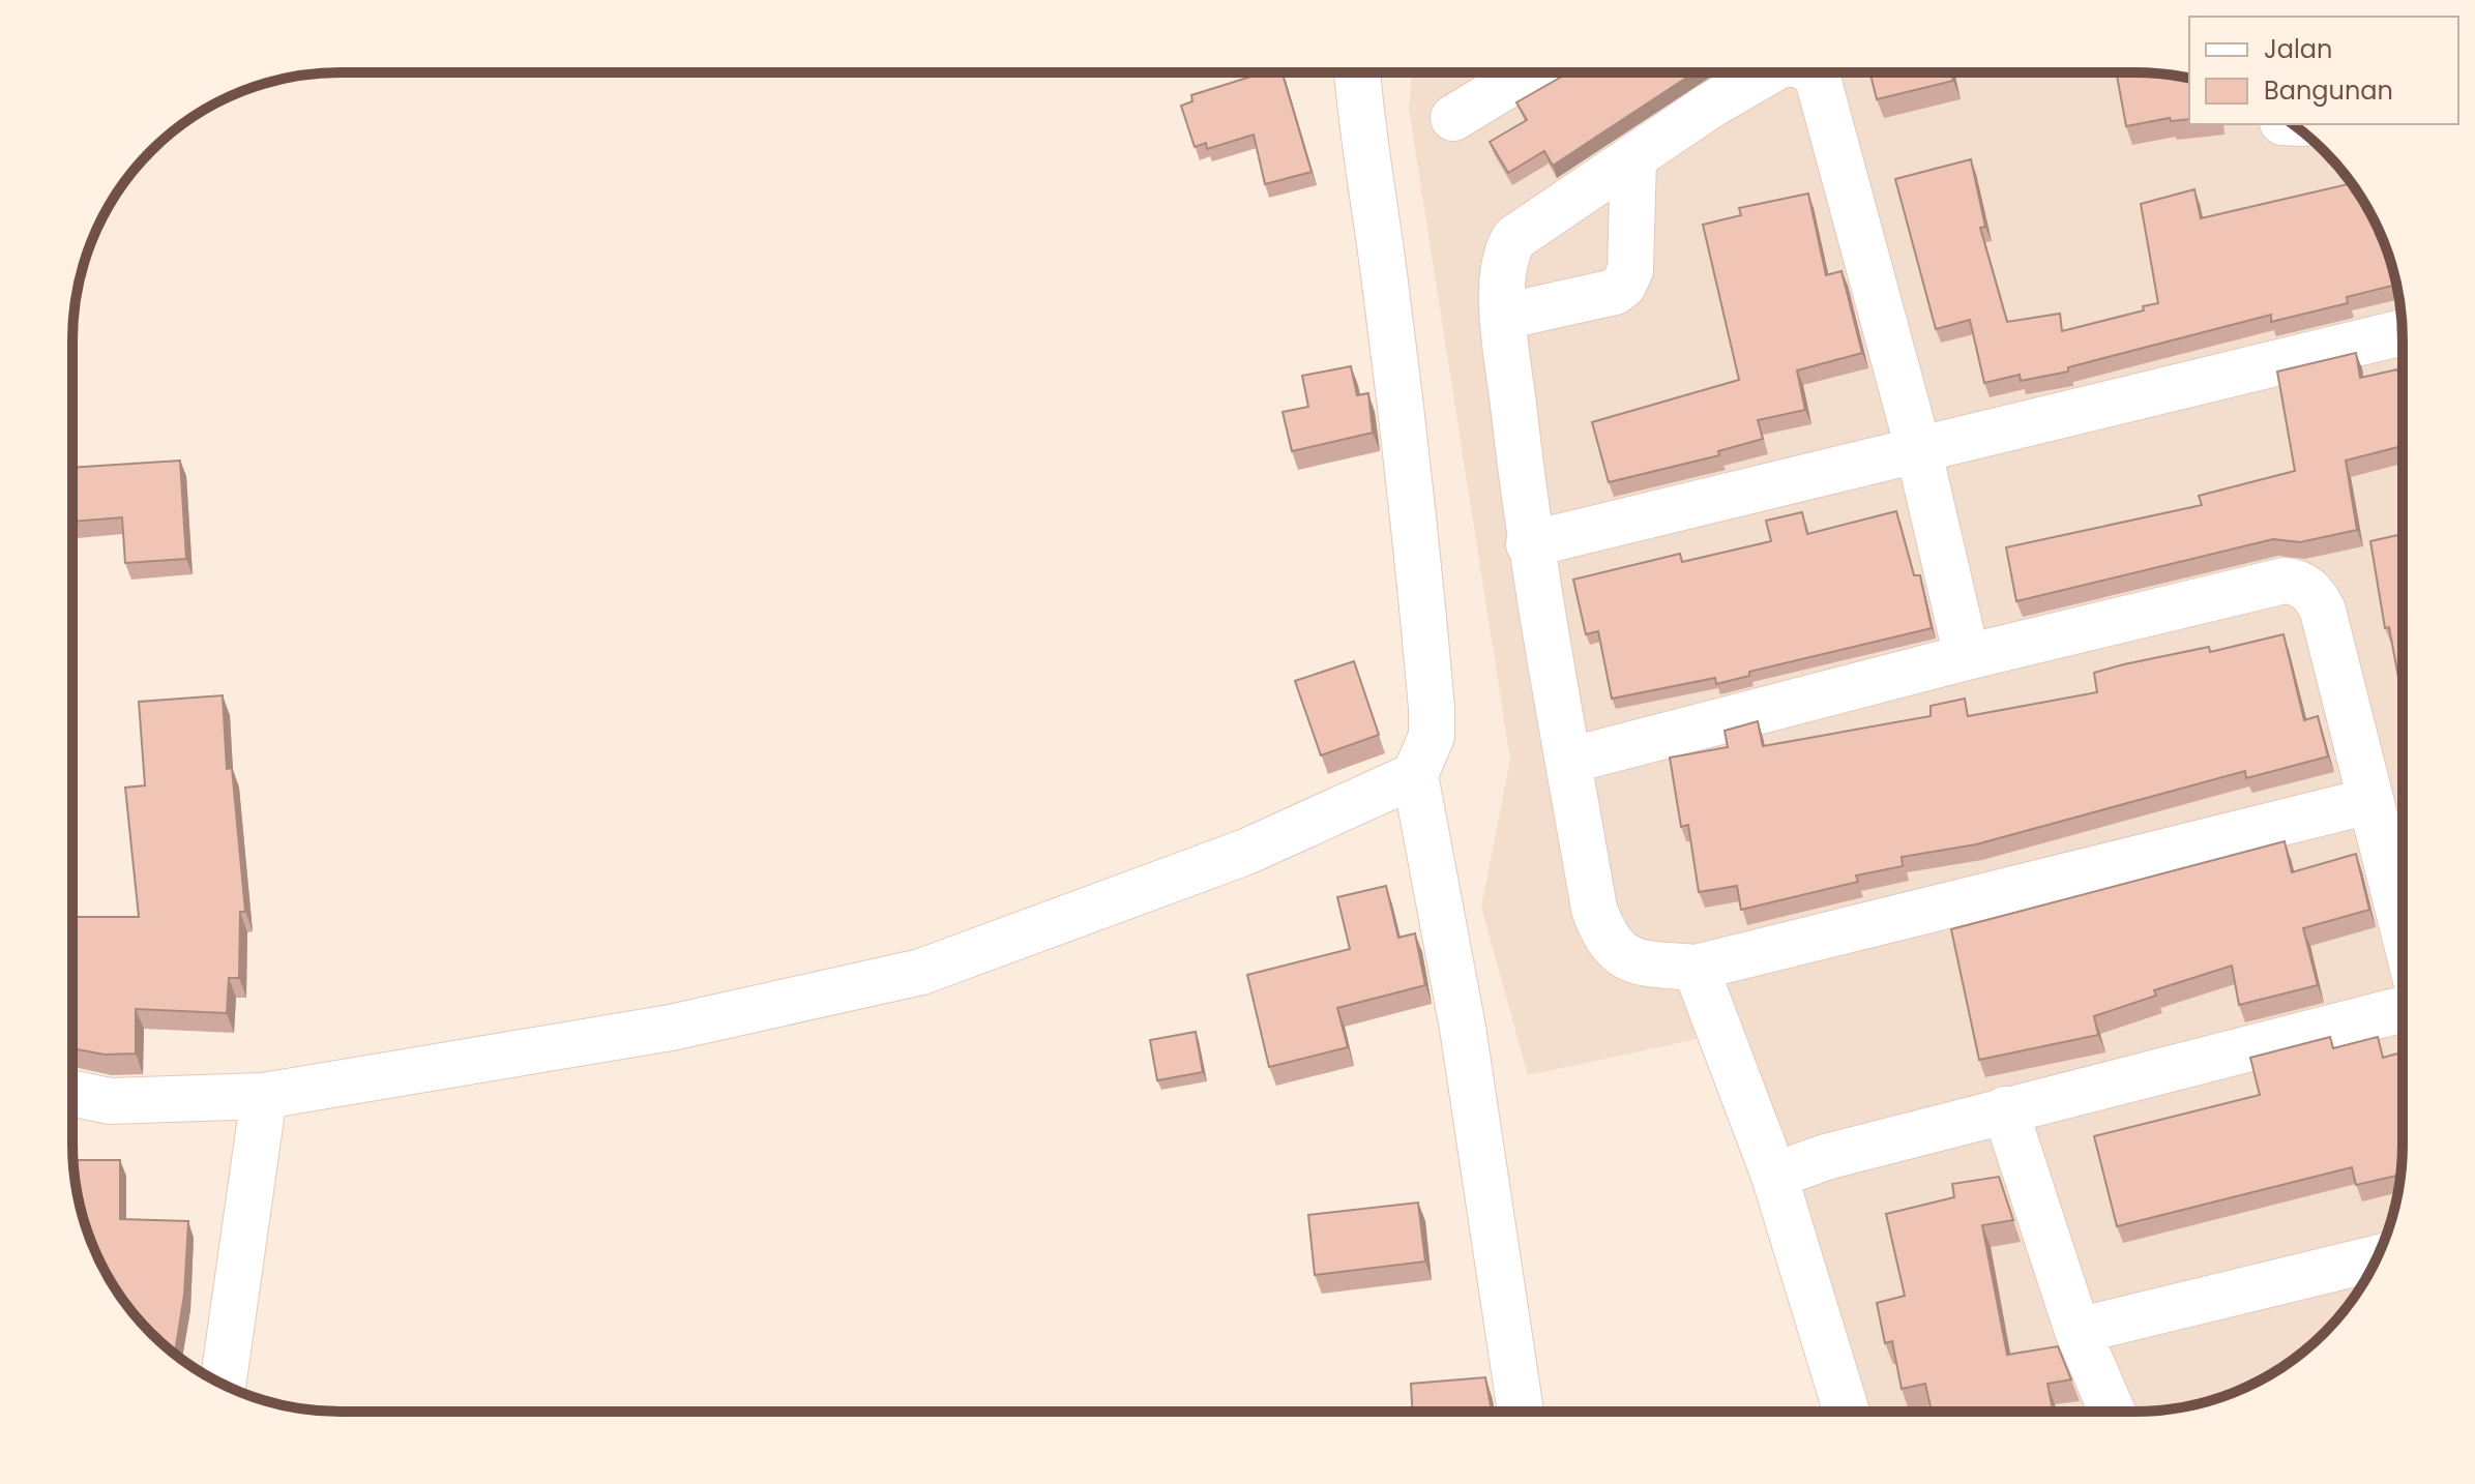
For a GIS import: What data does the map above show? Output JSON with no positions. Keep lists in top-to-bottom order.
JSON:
{
  "legend": ["Jalan", "Bangunan"]
}
